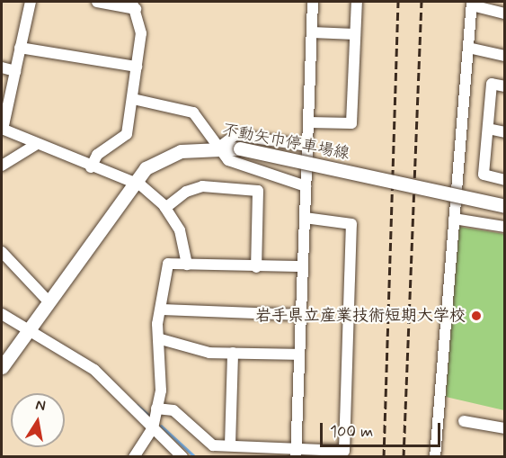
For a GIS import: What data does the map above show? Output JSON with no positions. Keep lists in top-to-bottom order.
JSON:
{
  "streets": {
    "main road": ["不動矢巾停車場線"]
  },
  "places": ["岩手県立産業技術短期大学校"],
  "scale_bar": "100 m",
  "north": "top"
}
